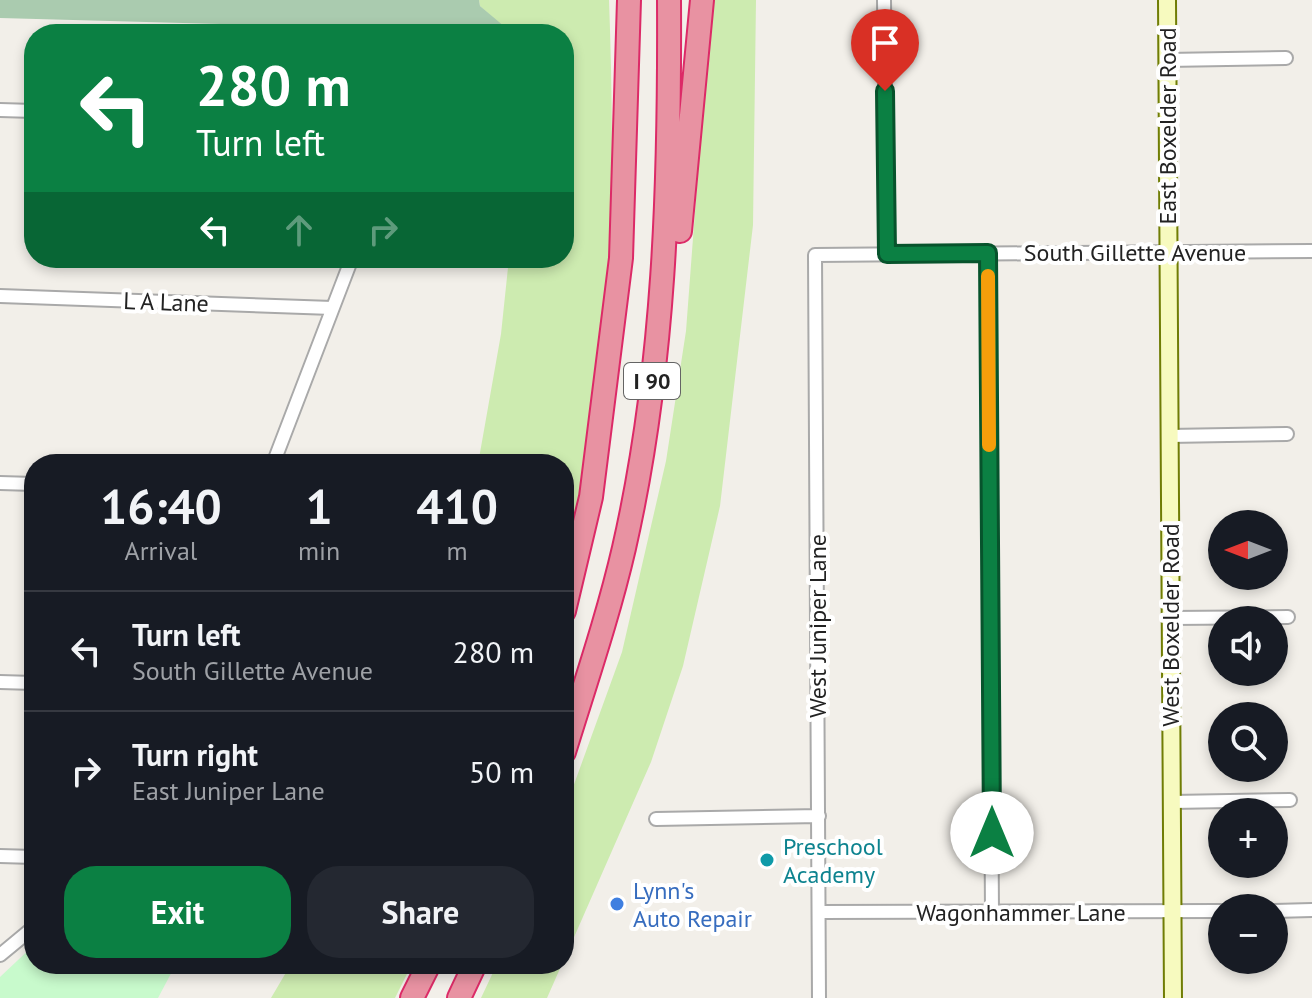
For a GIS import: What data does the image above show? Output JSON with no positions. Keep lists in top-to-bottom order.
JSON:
{
  "streets": {
    "highway": ["I 90"],
    "main road": ["East Boxelder Road", "West Boxelder Road"],
    "street": [
      "South Gillette Avenue",
      "L A Lane",
      "West Juniper Lane",
      "Wagonhammer Lane"
    ]
  },
  "crossings": [
    ["East Boxelder Road", "South Gillette Avenue"],
    ["East Boxelder Road", "West Boxelder Road"],
    ["South Gillette Avenue", "West Boxelder Road"],
    ["South Gillette Avenue", "West Juniper Lane"],
    ["West Boxelder Road", "Wagonhammer Lane"],
    ["West Juniper Lane", "Wagonhammer Lane"]
  ],
  "places": ["Preschool Academy", "Lynn's Auto Repair"],
  "north": "left",
  "page": {
    "turn": ["280 m", "Turn left"],
    "eta": [
      "16:40",
      "Arrival",
      "1",
      "min",
      "410",
      "m"
    ],
    "map_buttons": ["+", "−"],
    "list": [
      {
        "name": "Turn left",
        "note": "South Gillette Avenue",
        "value": "280 m"
      },
      {
        "name": "Turn right",
        "note": "East Juniper Lane",
        "value": "50 m"
      }
    ],
    "buttons": ["Exit", "Share"]
  }
}
